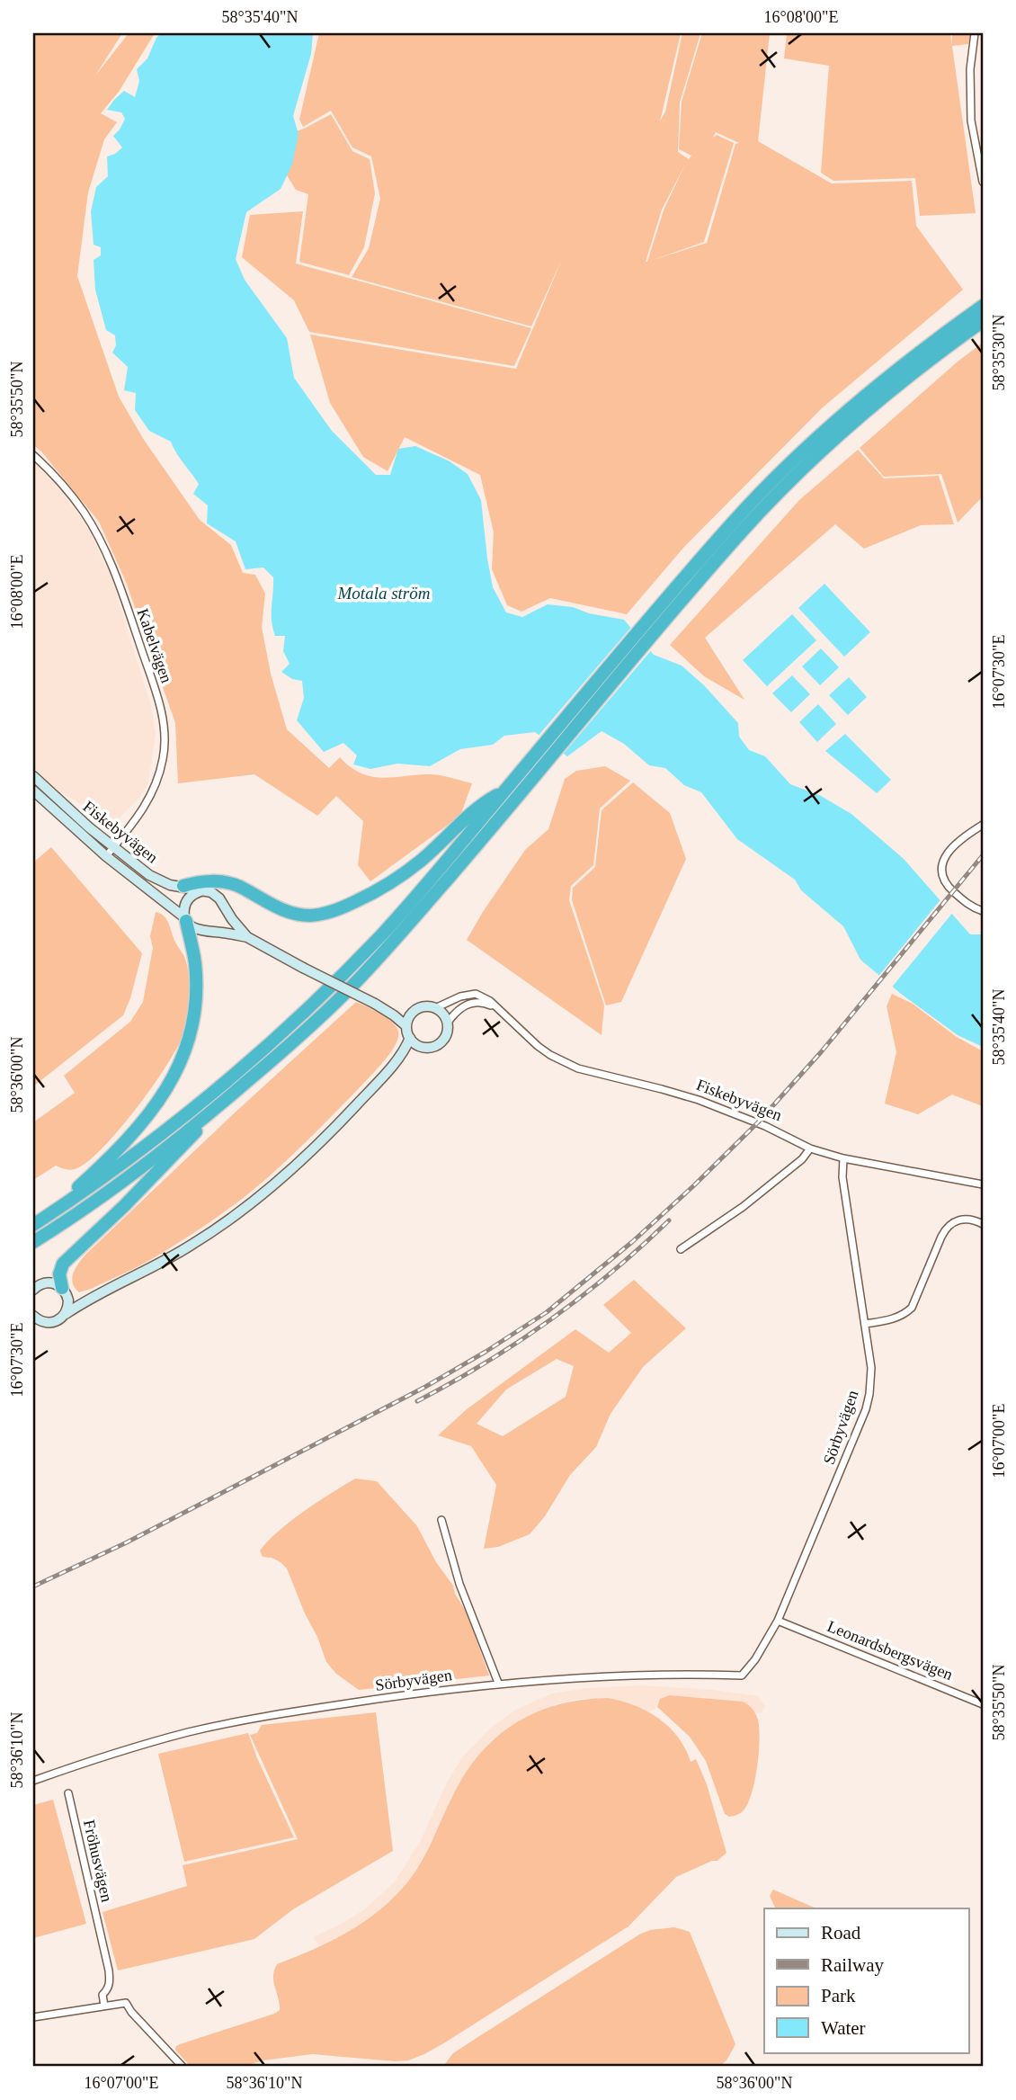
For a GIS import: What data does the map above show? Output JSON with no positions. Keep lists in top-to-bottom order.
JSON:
{
  "streets": {
    "street": [
      "Kabelvägen",
      "Fiskebyvägen",
      "Sörbyvägen",
      "Leonardsbergsvägen",
      "Fröhusvägen"
    ]
  },
  "crossings": [
    ["Kabelvägen", "Fiskebyvägen"],
    ["Fiskebyvägen", "Sörbyvägen"],
    ["Sörbyvägen", "Leonardsbergsvägen"]
  ],
  "water": ["Motala ström"],
  "legend": [
    "Road",
    "Railway",
    "Park",
    "Water"
  ],
  "coordinates": [
    "58°35'40\"N",
    "16°08'00\"E",
    "58°35'30\"N",
    "58°35'50\"N",
    "16°07'30\"E",
    "58°36'00\"N",
    "16°07'00\"E",
    "58°36'10\"N"
  ]
}
